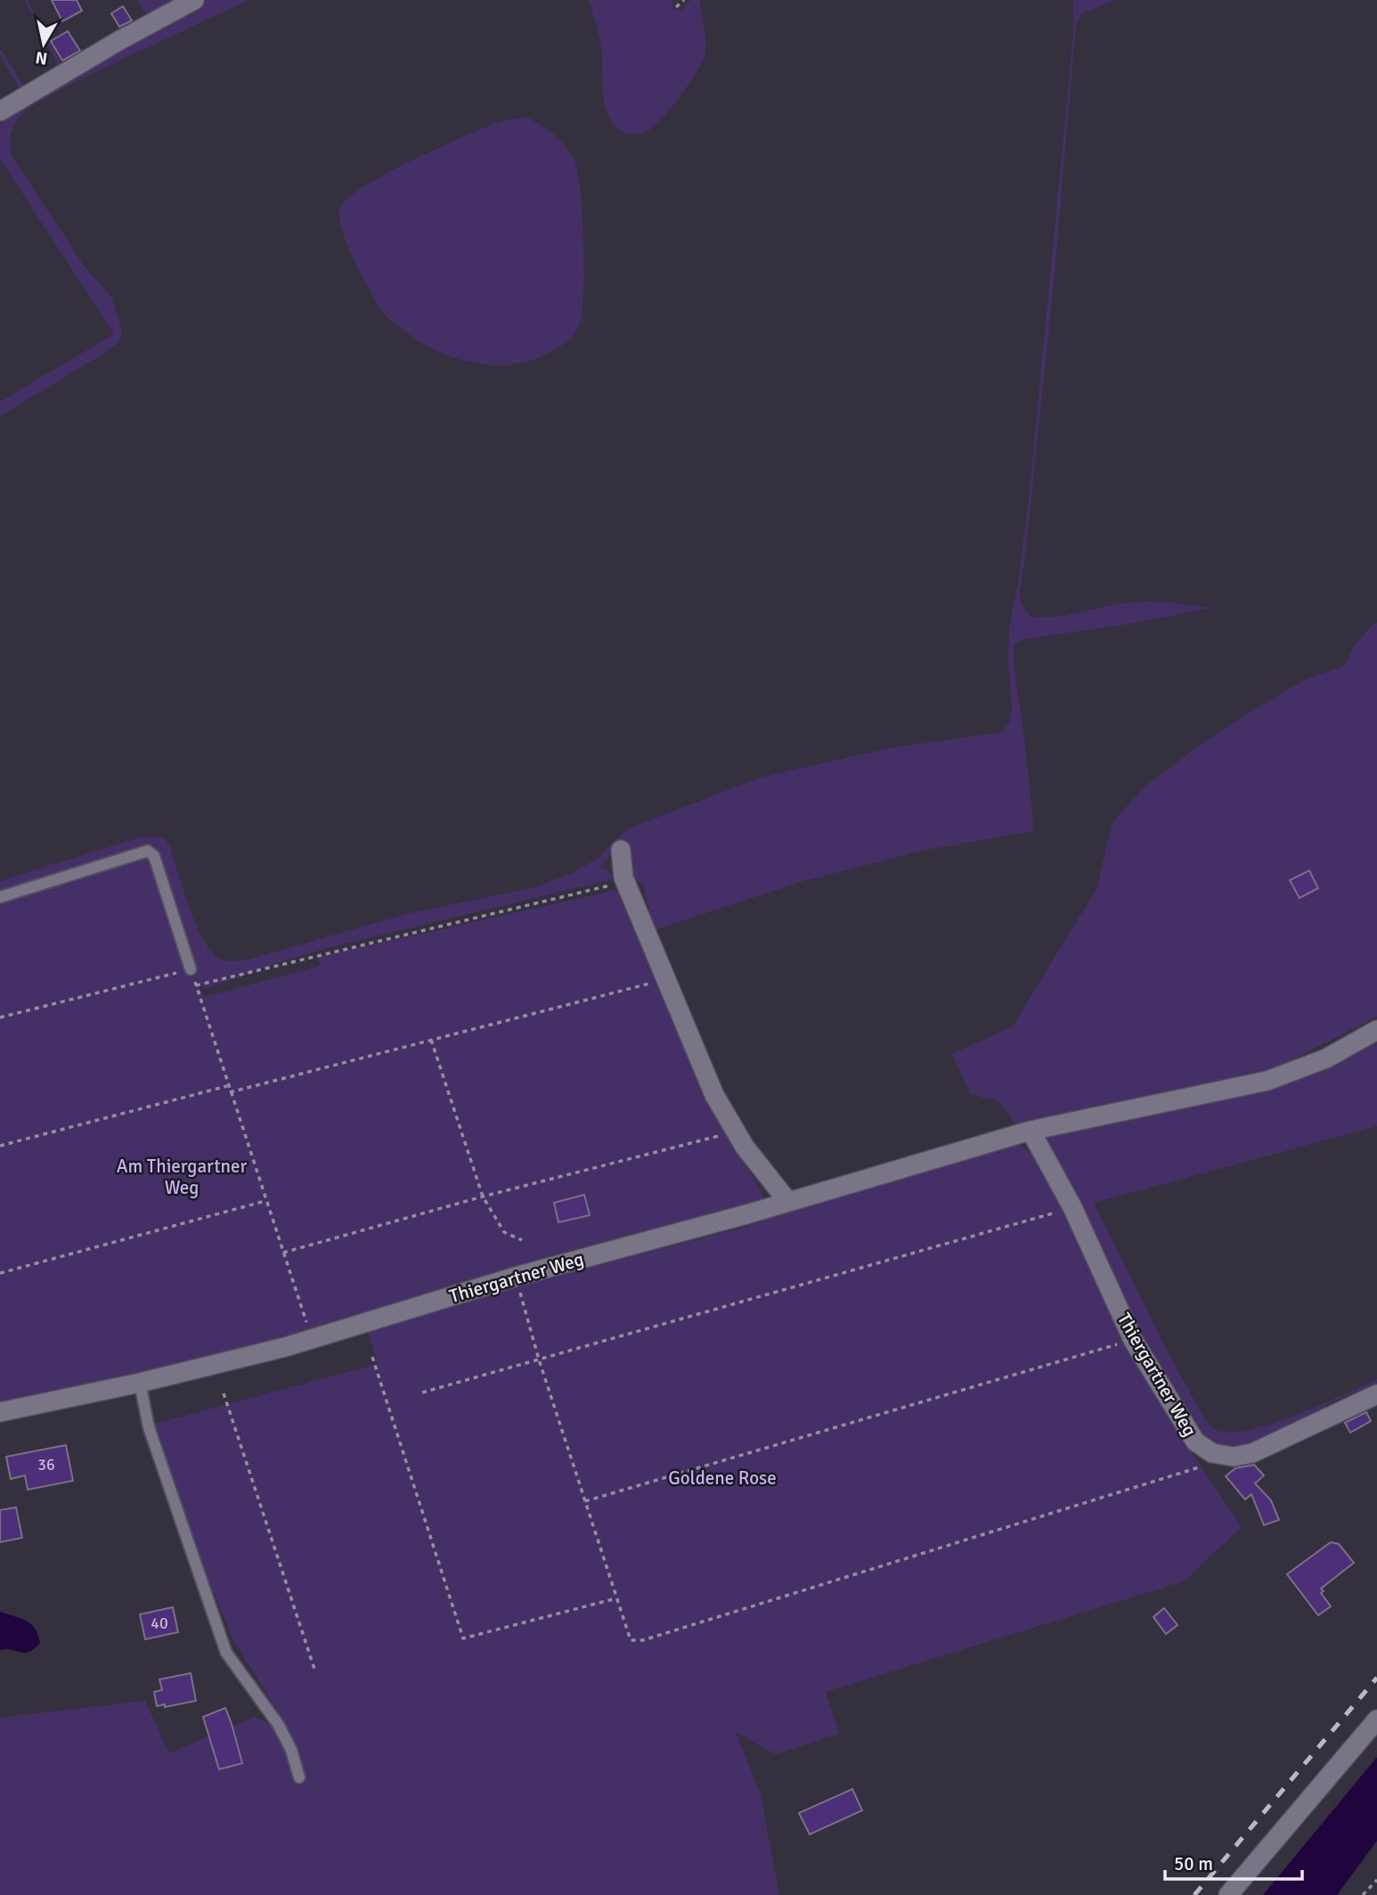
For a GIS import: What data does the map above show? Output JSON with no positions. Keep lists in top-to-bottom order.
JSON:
{
  "streets": {
    "street": ["Thiergartner Weg"]
  },
  "parks": ["Am Thiergartner Weg", "Goldene Rose"],
  "house_numbers": ["36", "40"],
  "scale_bar": "50 m",
  "north": "bottom"
}
